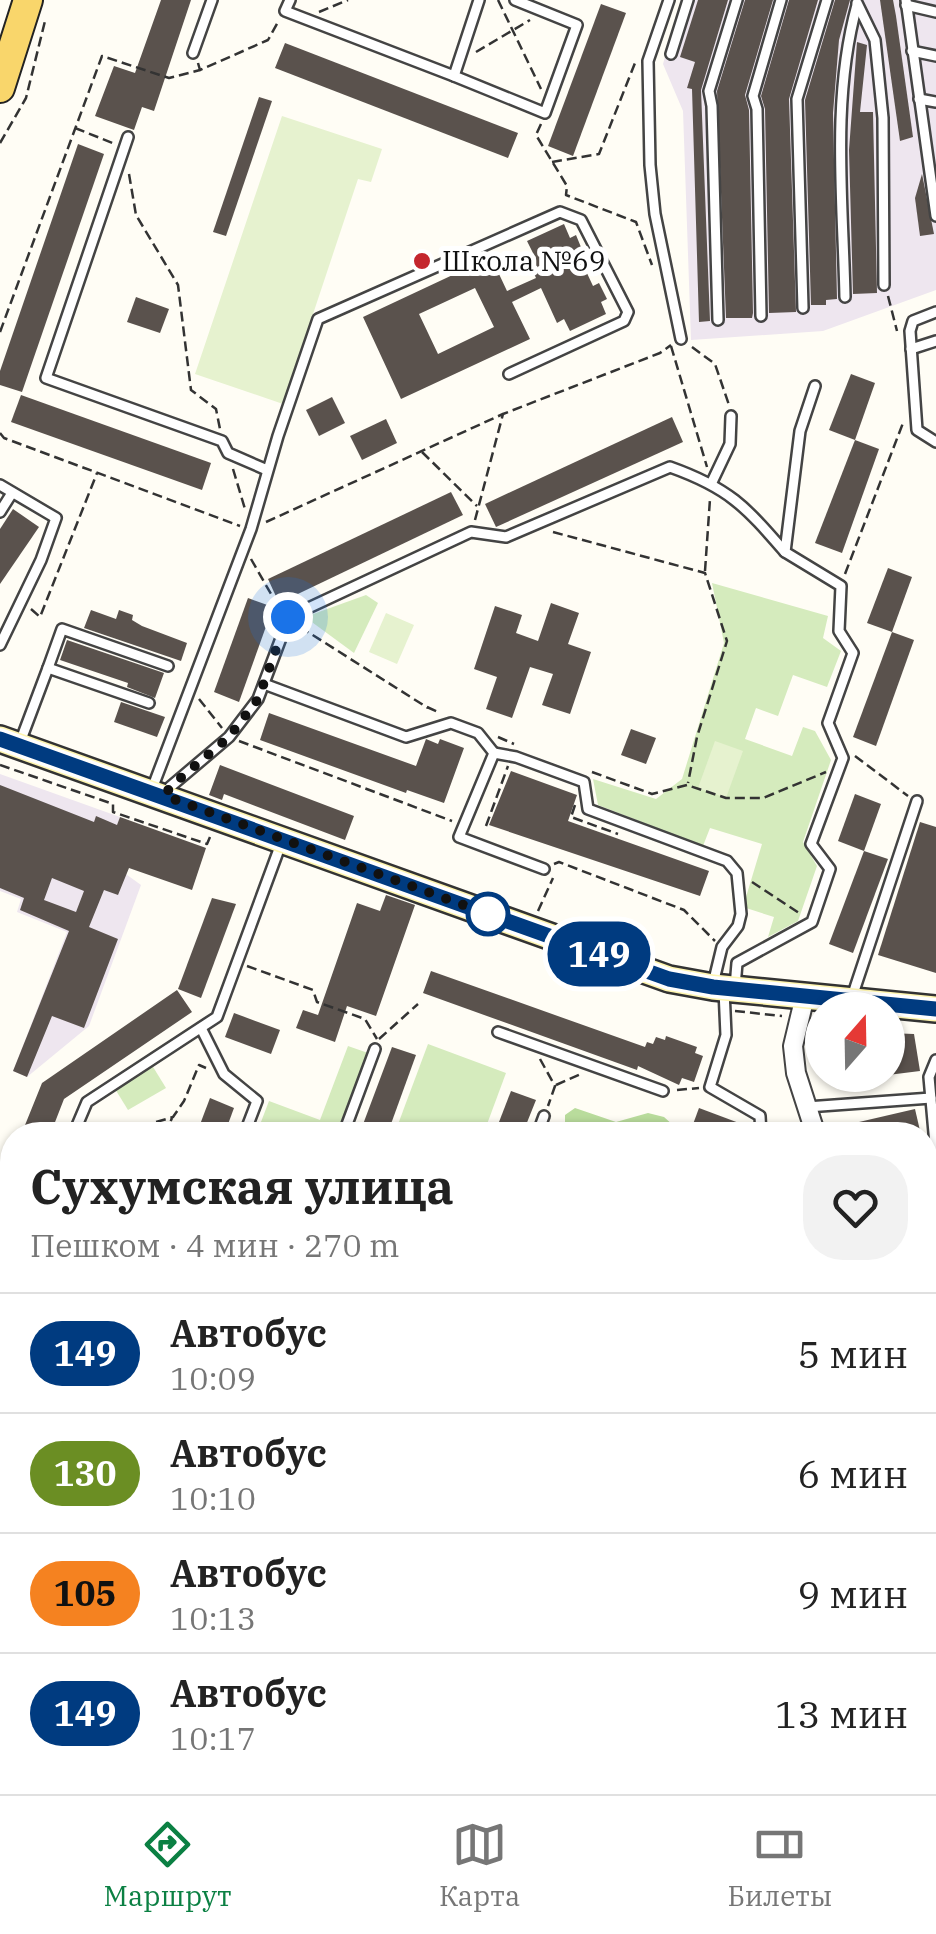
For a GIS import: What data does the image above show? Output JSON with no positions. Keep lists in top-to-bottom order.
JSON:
{
  "places": ["Школа №69"],
  "lines": ["bus line 149"],
  "north": "top",
  "page": {
    "on_map": "149",
    "heading": ["Сухумская улица", "Пешком · 4 мин · 270 m"],
    "list": [
      {
        "mark": "149",
        "name": "Автобус",
        "note": "10:09",
        "value": "5 мин"
      },
      {
        "mark": "130",
        "name": "Автобус",
        "note": "10:10",
        "value": "6 мин"
      },
      {
        "mark": "105",
        "name": "Автобус",
        "note": "10:13",
        "value": "9 мин"
      },
      {
        "mark": "149",
        "name": "Автобус",
        "note": "10:17",
        "value": "13 мин"
      }
    ],
    "tabs": ["Маршрут", "Карта", "Билеты"]
  }
}
